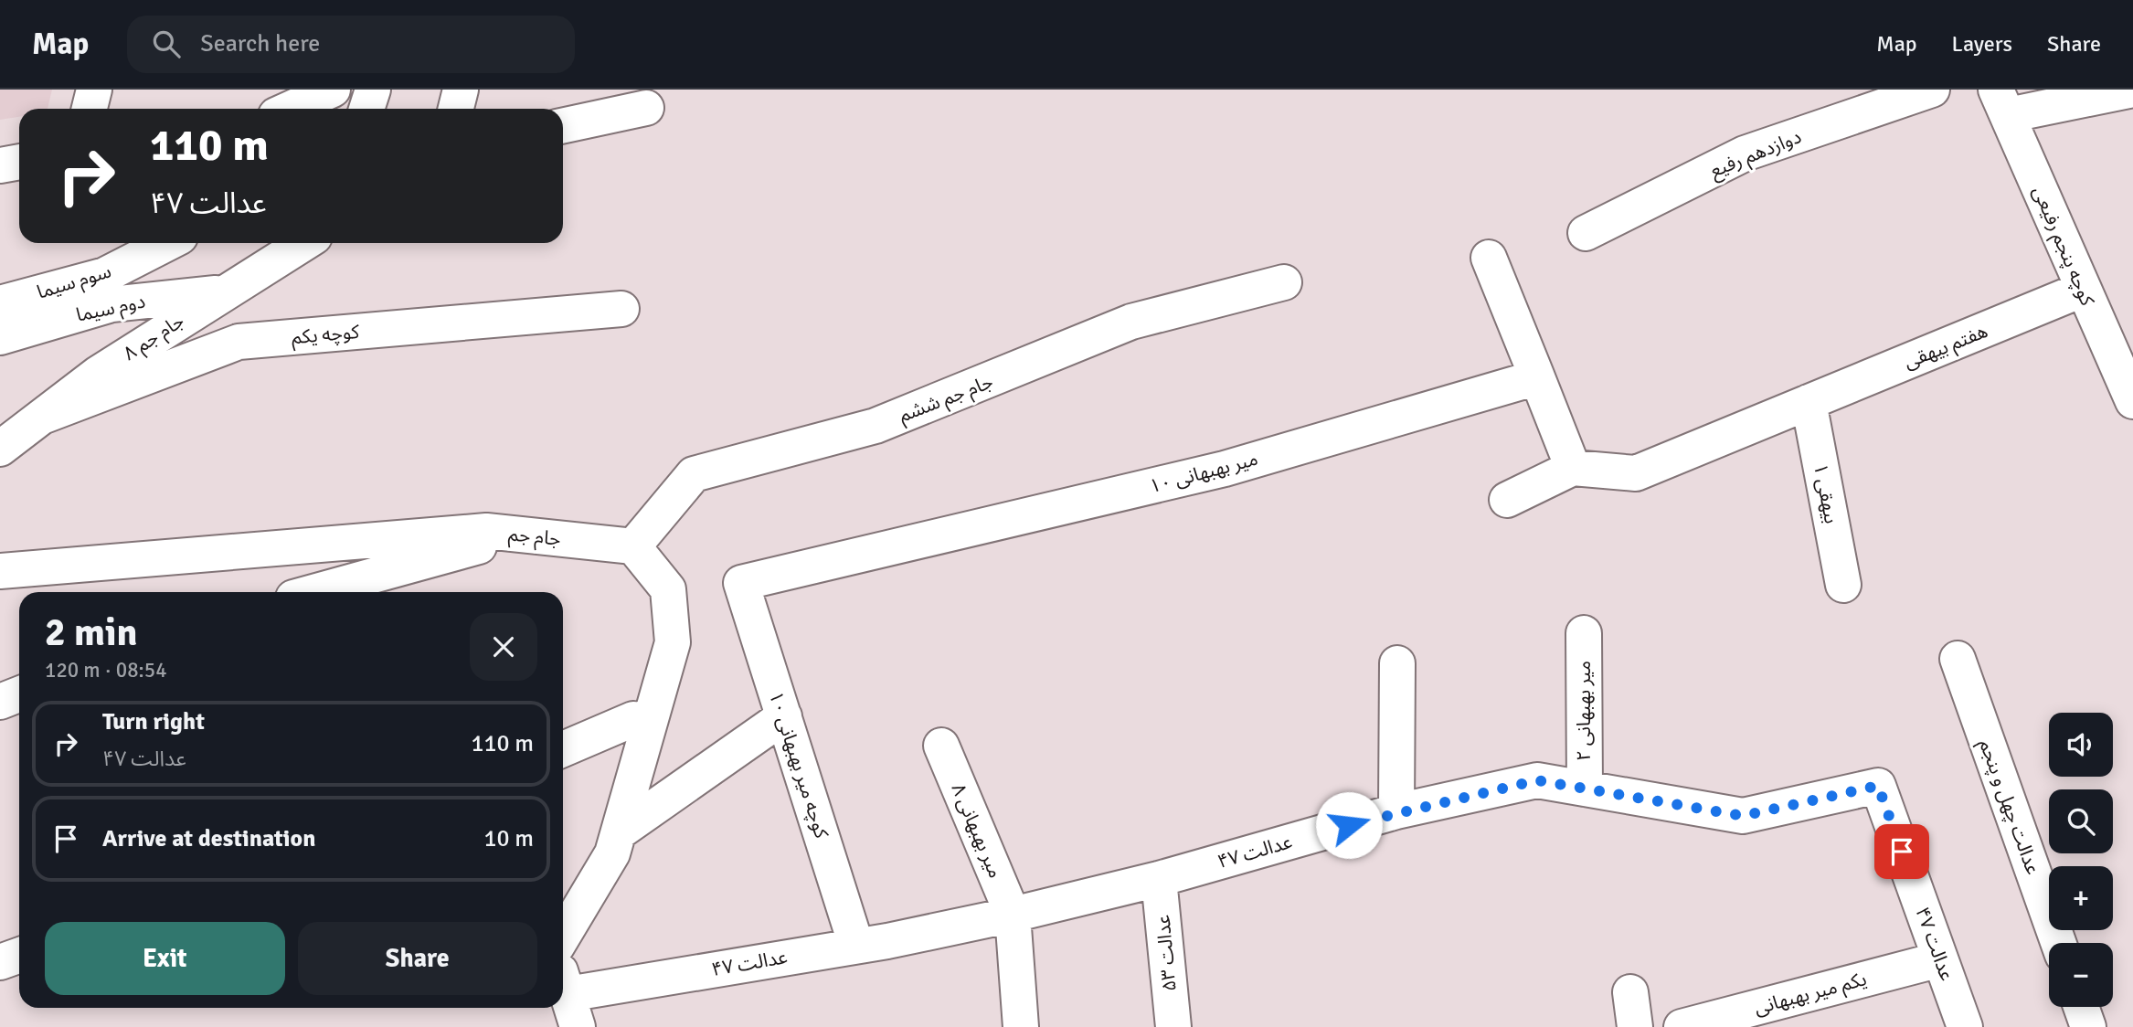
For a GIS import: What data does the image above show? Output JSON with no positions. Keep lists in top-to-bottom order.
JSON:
{
  "streets": {
    "street": [
      "دوازدهم رفیع",
      "کوچه پنجم رفیعی",
      "سوم سیما",
      "دوم سیما",
      "کوچه یکم",
      "۸ جام جم",
      "هفتم بیهقی",
      "جام جم ششم",
      "۱۰ میر بهبهانی",
      "بیهقی ۱",
      "جام جم",
      "۲ میر بهبهانی",
      "کوچه میر بهبهانی ۱۰",
      "عدالت چهل و پنجم",
      "۸ میر بهبهانی",
      "عدالت ۴۷",
      "عدالت ۵۳",
      "یکم میر بهبهانی"
    ]
  },
  "crossings": [
    ["کوچه پنجم رفیعی", "هفتم بیهقی"],
    ["دوم سیما", "۸ جام جم"],
    ["کوچه یکم", "۸ جام جم"],
    ["هفتم بیهقی", "بیهقی ۱"],
    ["جام جم ششم", "جام جم"],
    ["۱۰ میر بهبهانی", "کوچه میر بهبهانی ۱۰"],
    ["۲ میر بهبهانی", "عدالت ۴۷"],
    ["کوچه میر بهبهانی ۱۰", "عدالت ۴۷"],
    ["۸ میر بهبهانی", "عدالت ۴۷"],
    ["عدالت ۴۷", "عدالت ۵۳"],
    ["عدالت ۴۷", "یکم میر بهبهانی"]
  ],
  "page": {
    "header": "Map",
    "search": "Search here",
    "nav": ["Map", "Layers", "Share"],
    "turn": ["110 m", "عدالت ۴۷"],
    "heading": ["2 min", "120 m · 08:54"],
    "list": [
      {
        "name": "Turn right",
        "note": "عدالت ۴۷",
        "value": "110 m"
      },
      {
        "name": "Arrive at destination",
        "value": "10 m"
      }
    ],
    "map_buttons": ["+", "−"],
    "buttons": ["Exit", "Share"]
  }
}
